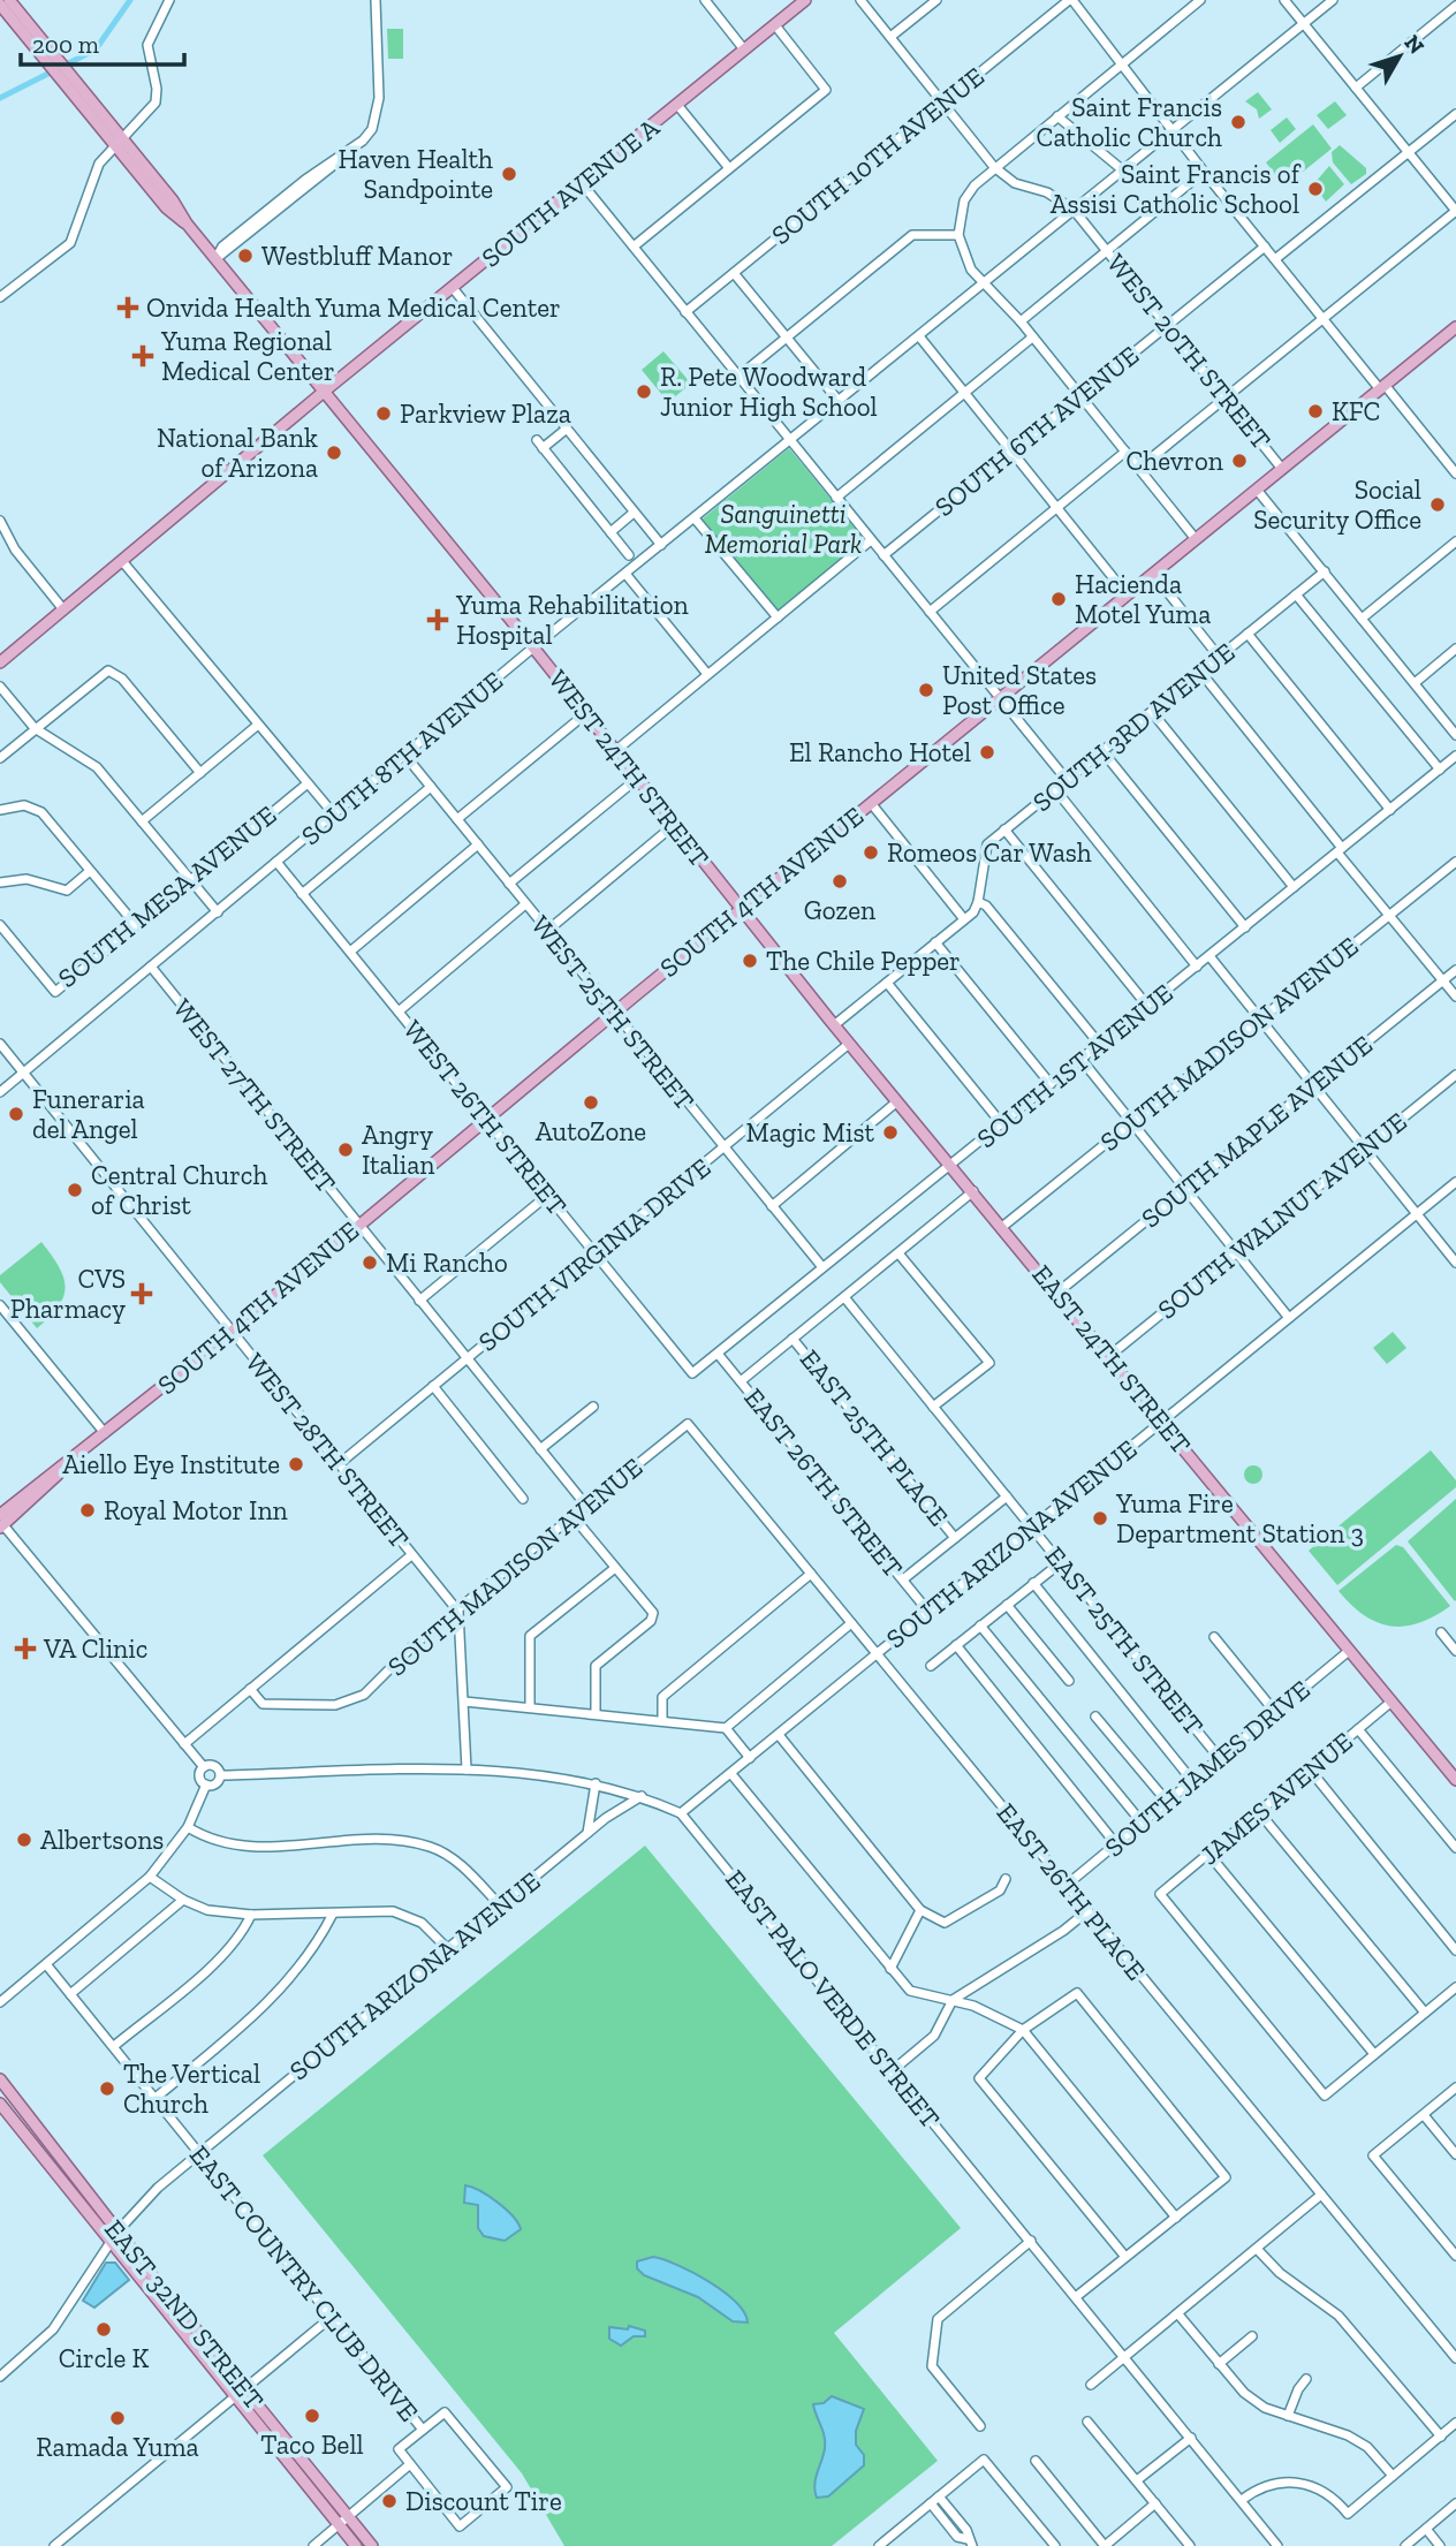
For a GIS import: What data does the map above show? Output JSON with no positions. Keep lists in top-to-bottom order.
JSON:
{
  "streets": {
    "main road": [
      "SOUTH AVENUE A",
      "WEST 24TH STREET",
      "SOUTH 4TH AVENUE",
      "EAST 24TH STREET",
      "EAST 32ND STREET"
    ],
    "street": [
      "SOUTH 10TH AVENUE",
      "WEST 20TH STREET",
      "SOUTH 6TH AVENUE",
      "SOUTH 3RD AVENUE",
      "SOUTH 8TH AVENUE",
      "SOUTH MESA AVENUE",
      "WEST 25TH STREET",
      "SOUTH MADISON AVENUE",
      "SOUTH 1ST AVENUE",
      "WEST 27TH STREET",
      "WEST 26TH STREET",
      "SOUTH MAPLE AVENUE",
      "SOUTH WALNUT AVENUE",
      "SOUTH VIRGINIA DRIVE",
      "EAST 25TH PLACE",
      "WEST 28TH STREET",
      "EAST 26TH STREET",
      "SOUTH ARIZONA AVENUE",
      "EAST 25TH STREET",
      "SOUTH JAMES DRIVE",
      "JAMES AVENUE",
      "EAST 26TH PLACE",
      "EAST PALO VERDE STREET",
      "EAST COUNTRY CLUB DRIVE"
    ]
  },
  "crossings": [
    ["SOUTH 10TH AVENUE", "WEST 20TH STREET"],
    ["SOUTH AVENUE A", "WEST 24TH STREET"],
    ["WEST 20TH STREET", "SOUTH 6TH AVENUE"],
    ["WEST 20TH STREET", "SOUTH 3RD AVENUE"],
    ["WEST 20TH STREET", "SOUTH 8TH AVENUE"],
    ["WEST 20TH STREET", "SOUTH 4TH AVENUE"],
    ["SOUTH 8TH AVENUE", "WEST 24TH STREET"],
    ["SOUTH 8TH AVENUE", "WEST 25TH STREET"],
    ["SOUTH 8TH AVENUE", "WEST 27TH STREET"],
    ["SOUTH 8TH AVENUE", "WEST 26TH STREET"],
    ["SOUTH 8TH AVENUE", "WEST 28TH STREET"],
    ["WEST 24TH STREET", "SOUTH 4TH AVENUE"],
    ["WEST 24TH STREET", "SOUTH 1ST AVENUE"],
    ["WEST 24TH STREET", "SOUTH VIRGINIA DRIVE"],
    ["WEST 24TH STREET", "EAST 24TH STREET"],
    ["SOUTH 4TH AVENUE", "WEST 25TH STREET"],
    ["SOUTH 4TH AVENUE", "WEST 27TH STREET"],
    ["SOUTH 4TH AVENUE", "WEST 26TH STREET"],
    ["SOUTH 4TH AVENUE", "WEST 28TH STREET"],
    ["WEST 25TH STREET", "SOUTH 1ST AVENUE"],
    ["WEST 25TH STREET", "SOUTH VIRGINIA DRIVE"],
    ["SOUTH MADISON AVENUE", "WEST 27TH STREET"],
    ["SOUTH MADISON AVENUE", "EAST 24TH STREET"],
    ["SOUTH MADISON AVENUE", "WEST 28TH STREET"],
    ["SOUTH MADISON AVENUE", "EAST 26TH PLACE"],
    ["SOUTH 1ST AVENUE", "WEST 26TH STREET"],
    ["SOUTH 1ST AVENUE", "EAST 24TH STREET"],
    ["SOUTH 1ST AVENUE", "EAST 26TH STREET"],
    ["WEST 27TH STREET", "SOUTH VIRGINIA DRIVE"],
    ["WEST 26TH STREET", "SOUTH VIRGINIA DRIVE"],
    ["SOUTH MAPLE AVENUE", "EAST 24TH STREET"],
    ["SOUTH WALNUT AVENUE", "EAST 24TH STREET"],
    ["SOUTH VIRGINIA DRIVE", "WEST 28TH STREET"],
    ["EAST 24TH STREET", "SOUTH ARIZONA AVENUE"],
    ["EAST 24TH STREET", "SOUTH JAMES DRIVE"],
    ["EAST 24TH STREET", "JAMES AVENUE"],
    ["EAST 26TH STREET", "SOUTH ARIZONA AVENUE"],
    ["SOUTH ARIZONA AVENUE", "EAST 25TH STREET"],
    ["SOUTH ARIZONA AVENUE", "EAST 26TH PLACE"],
    ["SOUTH ARIZONA AVENUE", "EAST PALO VERDE STREET"],
    ["SOUTH ARIZONA AVENUE", "EAST COUNTRY CLUB DRIVE"],
    ["SOUTH ARIZONA AVENUE", "EAST 32ND STREET"],
    ["EAST 25TH STREET", "SOUTH JAMES DRIVE"],
    ["SOUTH JAMES DRIVE", "EAST 26TH PLACE"]
  ],
  "parks": ["Sanguinetti Memorial Park"],
  "places": {
    "other": [
      "Saint Francis Catholic Church",
      "Haven Health Sandpointe",
      "Saint Francis of Assisi Catholic School",
      "Westbluff Manor",
      "R. Pete Woodward Junior High School",
      "KFC",
      "Parkview Plaza",
      "National Bank of Arizona",
      "Chevron",
      "Social Security Office",
      "Hacienda Motel Yuma",
      "United States Post Office",
      "El Rancho Hotel",
      "Romeos Car Wash",
      "Gozen",
      "The Chile Pepper",
      "AutoZone",
      "Funeraria del Angel",
      "Magic Mist",
      "Angry Italian",
      "Central Church of Christ",
      "Mi Rancho",
      "Aiello Eye Institute",
      "Royal Motor Inn",
      "Yuma Fire Department Station 3",
      "Albertsons",
      "The Vertical Church",
      "Circle K",
      "Taco Bell",
      "Ramada Yuma",
      "Discount Tire"
    ],
    "health": [
      "Onvida Health Yuma Medical Center",
      "Yuma Regional Medical Center",
      "Yuma Rehabilitation Hospital",
      "CVS Pharmacy",
      "VA Clinic"
    ]
  },
  "scale_bar": "200 m",
  "north": "top right"
}
